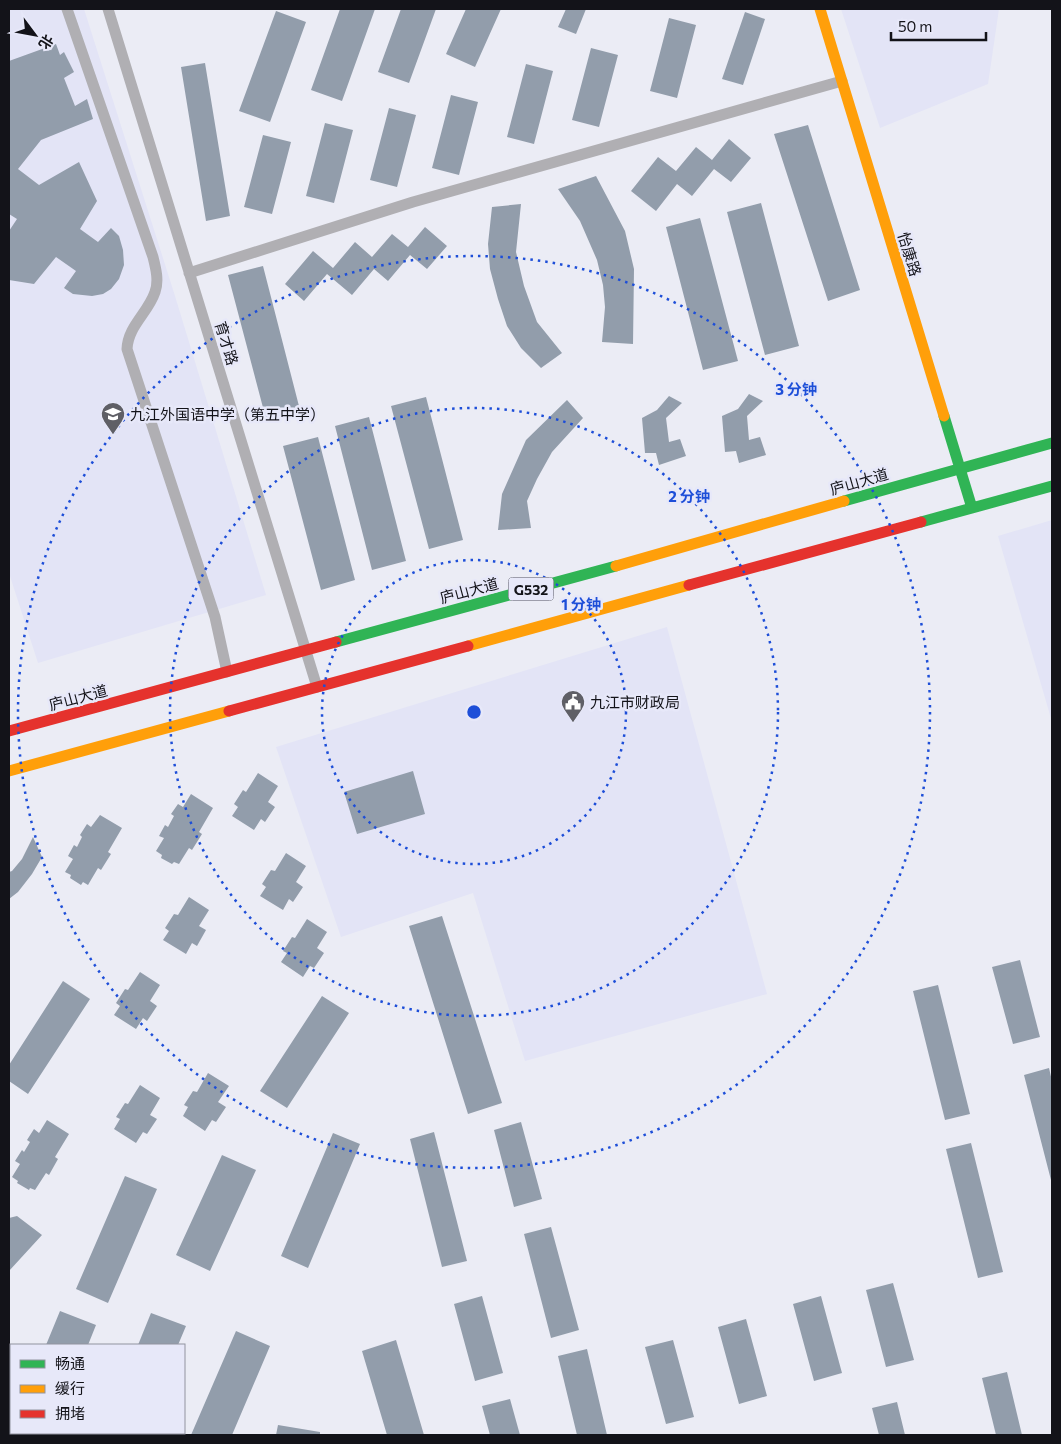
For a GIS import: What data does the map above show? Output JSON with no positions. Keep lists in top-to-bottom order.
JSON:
{
  "streets": {
    "main road": ["怡康路", "庐山大道", "G532"],
    "street": ["育才路"]
  },
  "crossings": [
    ["怡康路", "庐山大道"],
    ["怡康路", "G532"],
    ["育才路", "庐山大道"],
    ["育才路", "G532"]
  ],
  "places": {
    "school or university": ["九江外国语中学（第五中学）"],
    "public building": ["九江市财政局"]
  },
  "legend": ["畅通", "缓行", "拥堵"],
  "scale_bar": "50 m",
  "north": "bottom right",
  "rings": ["3 分钟", "2 分钟", "1 分钟"]
}
